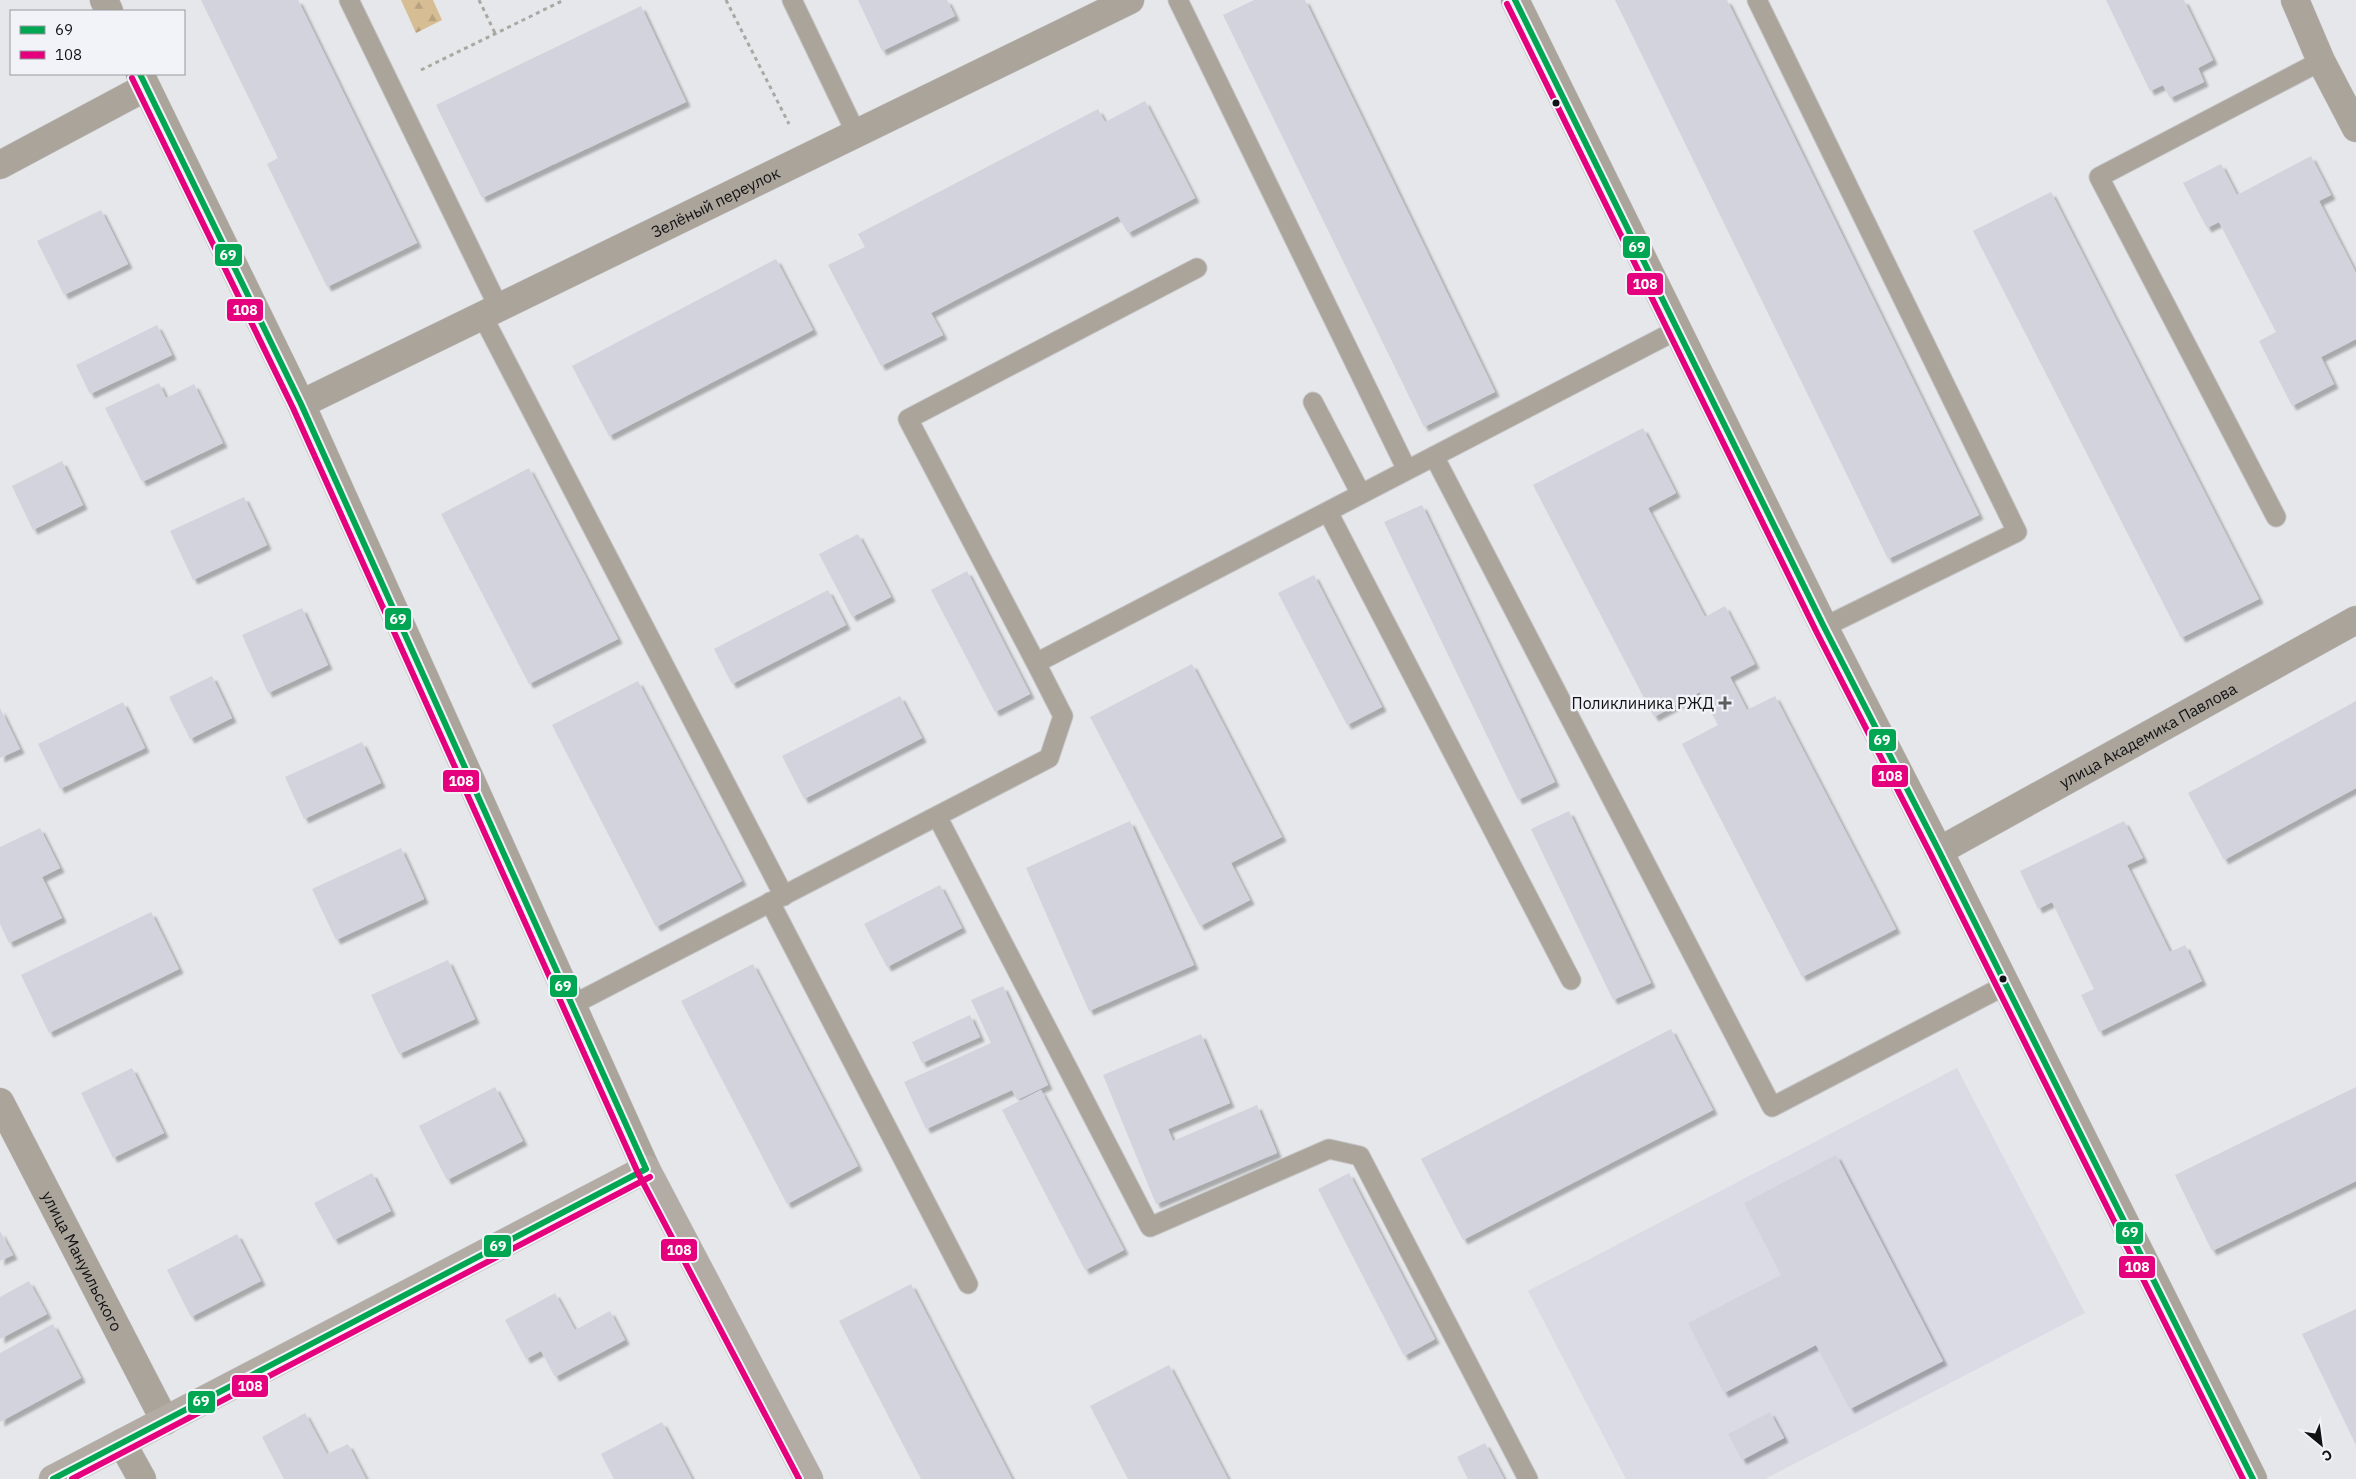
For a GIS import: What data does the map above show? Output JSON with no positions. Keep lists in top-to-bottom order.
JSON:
{
  "streets": {
    "street": ["Зелёный переулок", "улица Академика Павлова", "улица Мануильского"]
  },
  "places": {
    "health": ["Поликлиника РЖД"]
  },
  "lines": ["transit line 69", "transit line 108"],
  "legend": ["69", "108"],
  "north": "bottom right"
}
